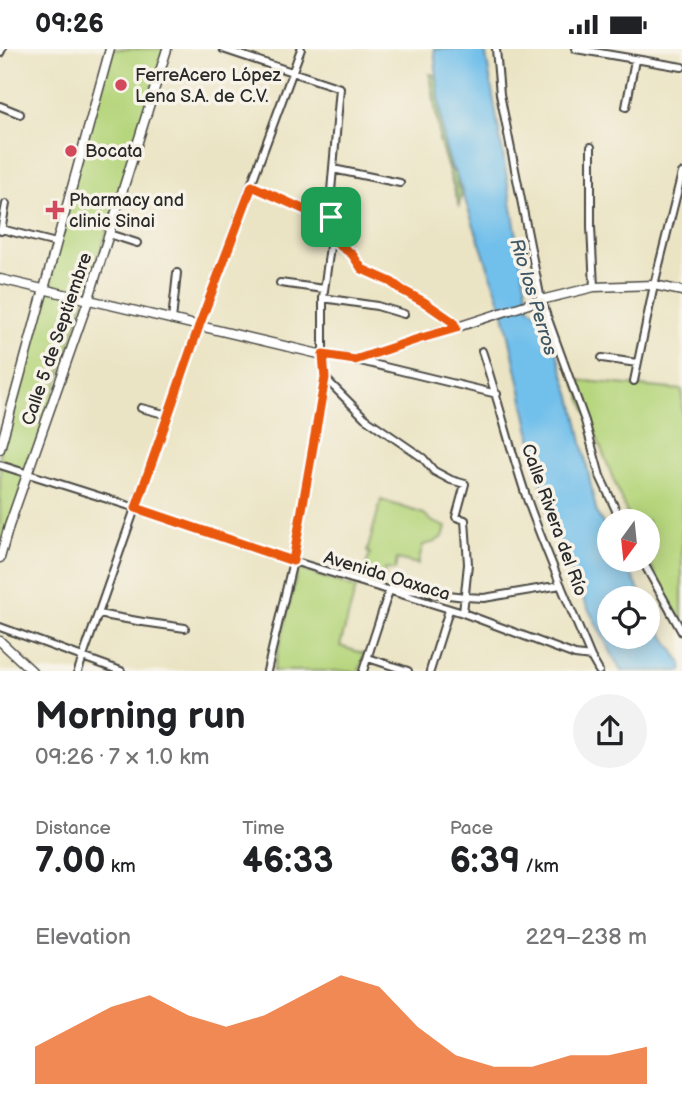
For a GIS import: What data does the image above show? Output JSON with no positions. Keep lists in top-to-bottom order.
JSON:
{
  "streets": {
    "street": ["Calle 5 de Septiembre", "Calle Rivera del Río", "Avenida Oaxaca"]
  },
  "crossings": [
    ["Calle 5 de Septiembre", "Avenida Oaxaca"],
    ["Calle Rivera del Río", "Avenida Oaxaca"]
  ],
  "water": ["Rio los Perros"],
  "places": {
    "other": ["FerreAcero López Lena S.A. de C.V.", "Bocata"],
    "health": ["Pharmacy and clinic Sinai"]
  },
  "north": "bottom",
  "page": {
    "status": "09:26",
    "heading": ["Morning run", "09:26 · 7 × 1.0 km"],
    "stats": [
      ["Distance", "7.00 km"],
      ["Time", "46:33"],
      ["Pace", "6:39 /km"]
    ],
    "chart": ["Elevation", "229–238 m"]
  }
}
